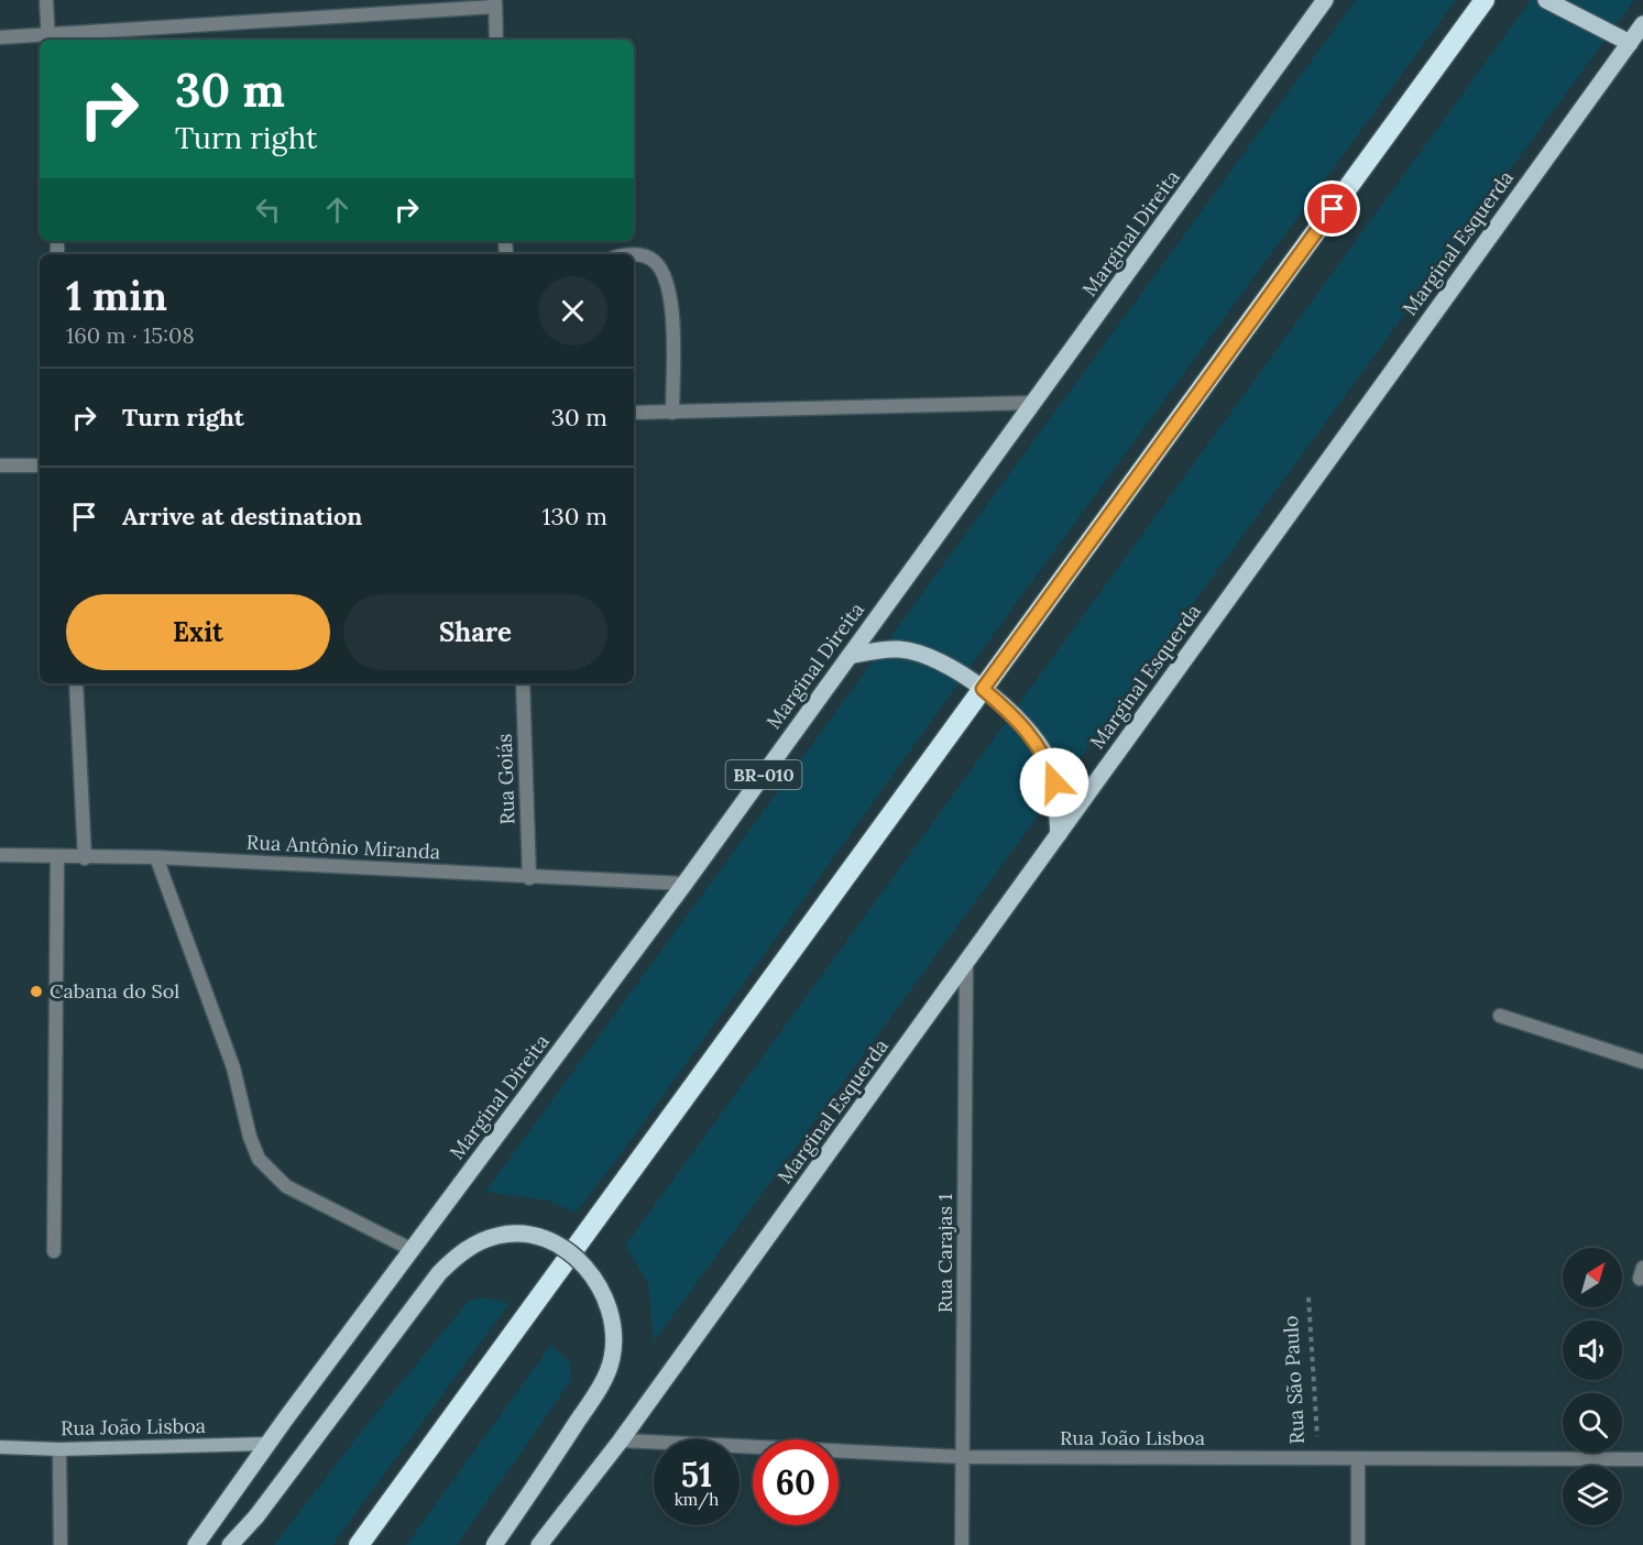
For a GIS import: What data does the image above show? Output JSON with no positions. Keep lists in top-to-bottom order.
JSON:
{
  "streets": {
    "main road": ["Marginal Direita", "Marginal Esquerda", "BR-010"],
    "street": [
      "Rua Goiás",
      "Rua Antônio Miranda",
      "Rua Carajas 1",
      "Rua João Lisboa"
    ],
    "path": ["Rua São Paulo"]
  },
  "crossings": [
    ["Marginal Direita", "Rua Antônio Miranda"],
    ["Marginal Direita", "Rua João Lisboa"],
    ["Marginal Esquerda", "Rua Carajas 1"],
    ["Marginal Esquerda", "Rua João Lisboa"],
    ["Rua Goiás", "Rua Antônio Miranda"],
    ["Rua Carajas 1", "Rua João Lisboa"],
    ["Rua São Paulo", "Rua João Lisboa"]
  ],
  "places": ["Cabana do Sol"],
  "north": "top right",
  "page": {
    "turn": ["30 m", "Turn right"],
    "heading": ["1 min", "160 m · 15:08"],
    "list": [
      {
        "name": "Turn right",
        "value": "30 m"
      },
      {
        "name": "Arrive at destination",
        "value": "130 m"
      }
    ],
    "buttons": ["Exit", "Share"],
    "speed": "51 km/h",
    "limit": "60"
  }
}
